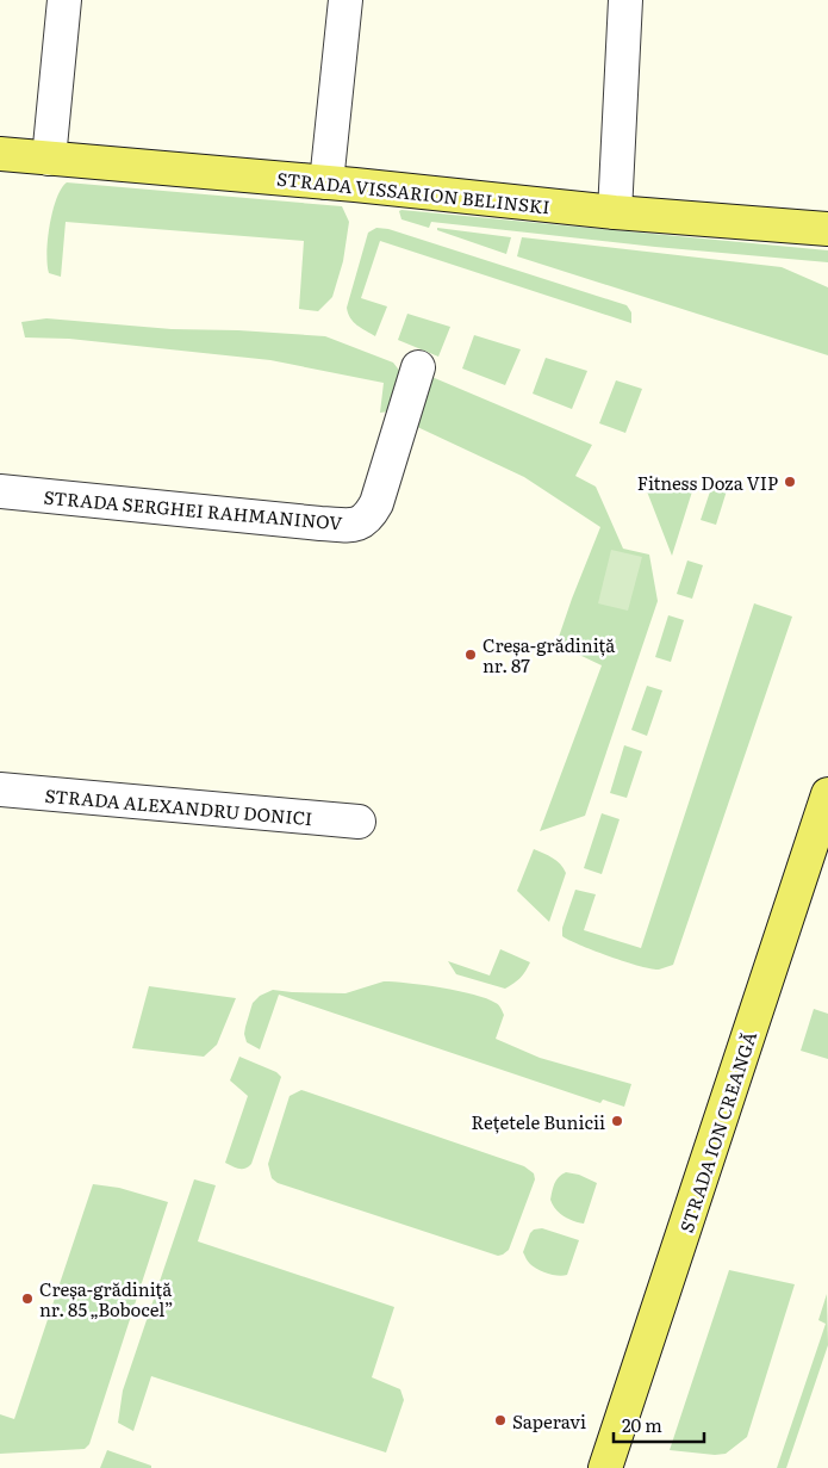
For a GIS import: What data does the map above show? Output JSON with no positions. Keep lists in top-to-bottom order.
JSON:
{
  "streets": {
    "main road": ["STRADA VISSARION BELINSKI", "STRADA ION CREANGĂ"],
    "street": ["STRADA SERGHEI RAHMANINOV", "STRADA ALEXANDRU DONICI"]
  },
  "places": [
    "Fitness Doza VIP",
    "Creșa-grădiniță nr. 87",
    "Rețetele Bunicii",
    "Creșa-grădiniță nr. 85 „Bobocel”",
    "Saperavi"
  ],
  "scale_bar": "20 m"
}
